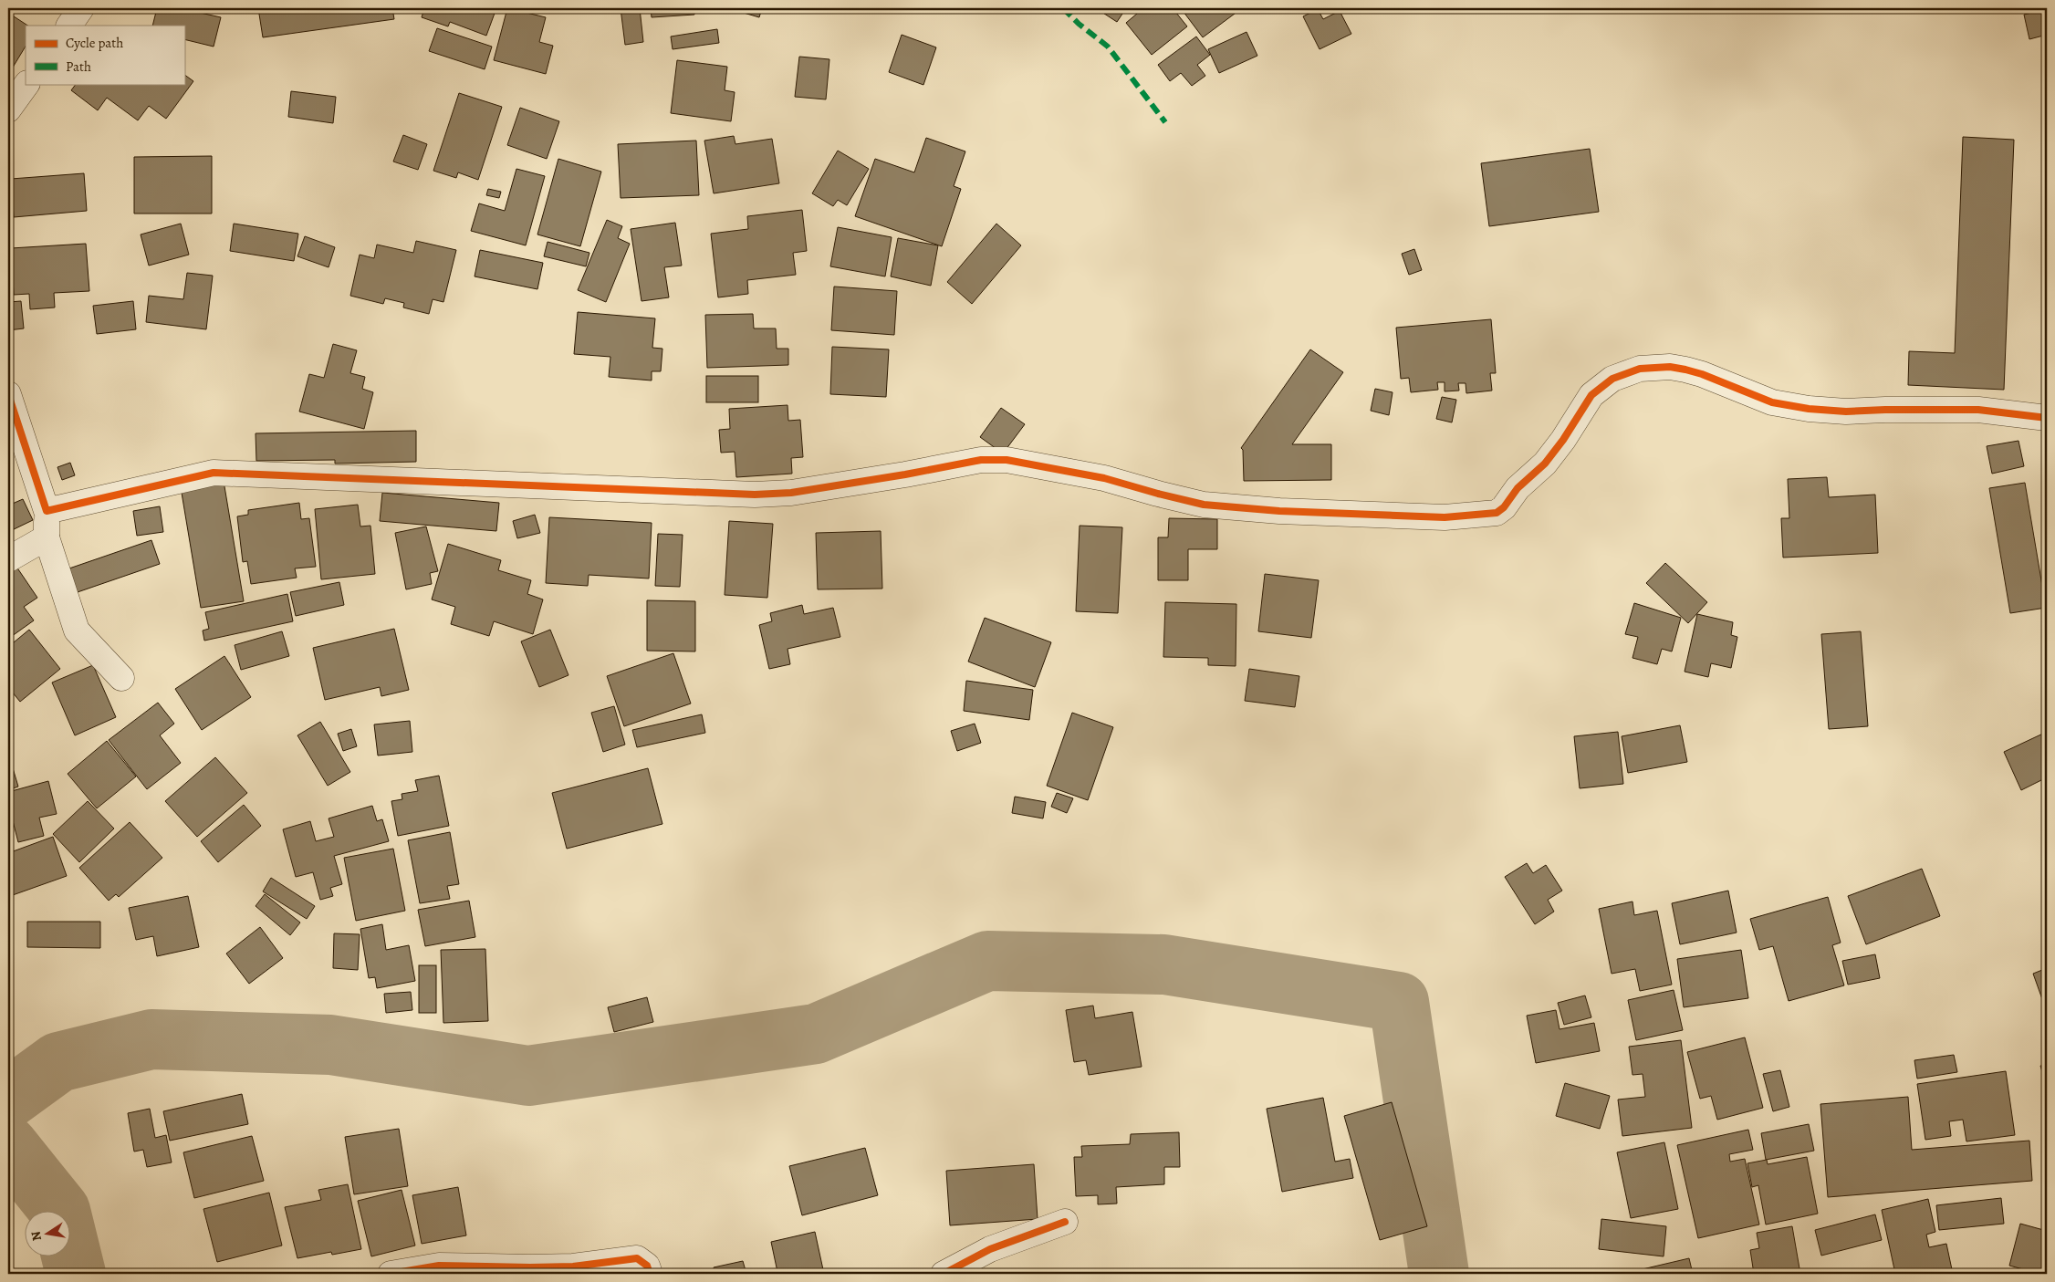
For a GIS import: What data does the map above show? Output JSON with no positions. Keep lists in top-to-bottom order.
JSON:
{
  "legend": ["Cycle path", "Path"],
  "north": "left"
}
